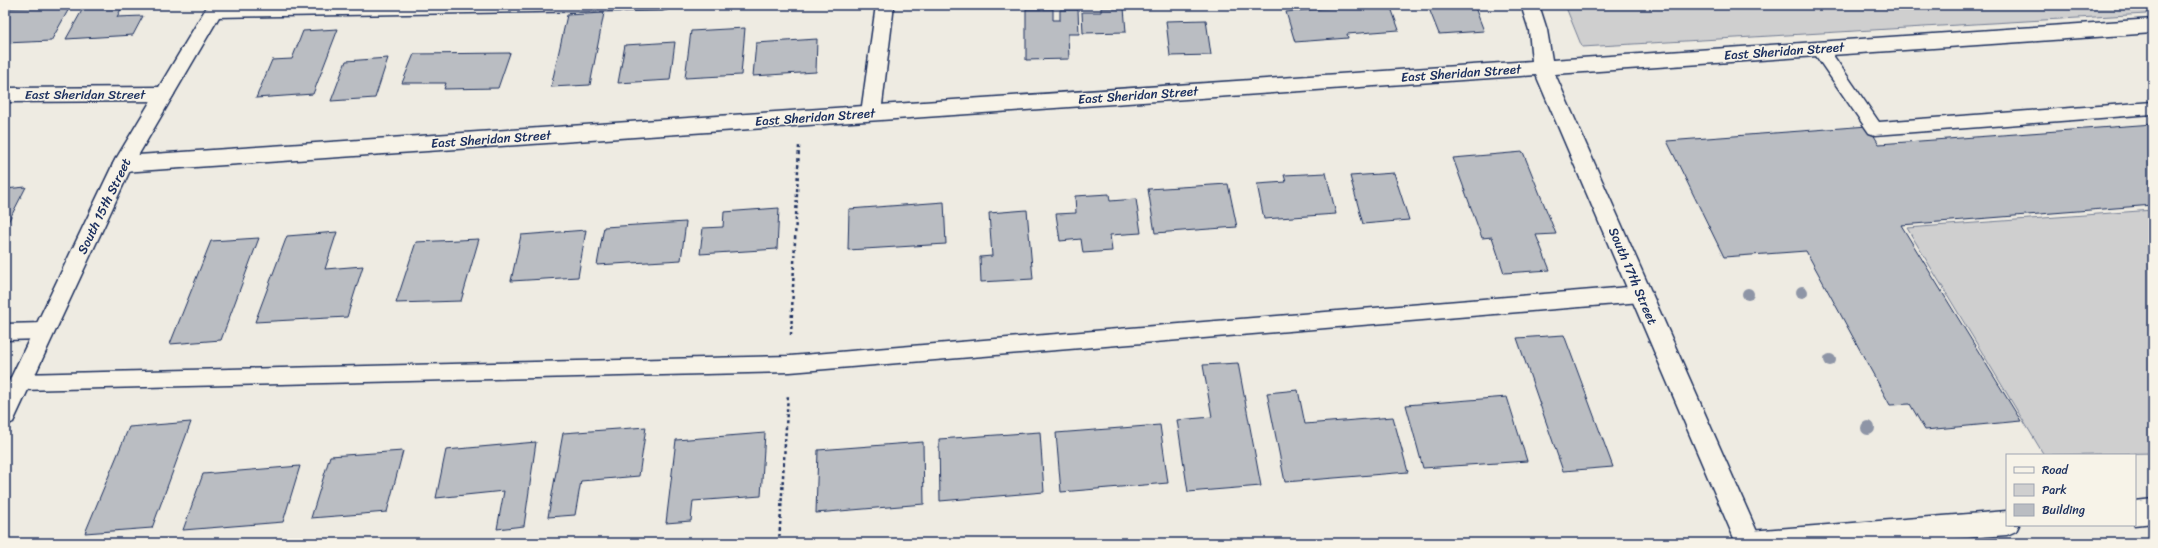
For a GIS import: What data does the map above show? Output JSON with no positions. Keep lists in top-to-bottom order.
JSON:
{
  "streets": {
    "street": ["East Sheridan Street", "South 15th Street", "South 17th Street"]
  },
  "crossings": [
    ["East Sheridan Street", "South 15th Street"],
    ["East Sheridan Street", "South 17th Street"]
  ],
  "legend": ["Road", "Park", "Building"]
}
